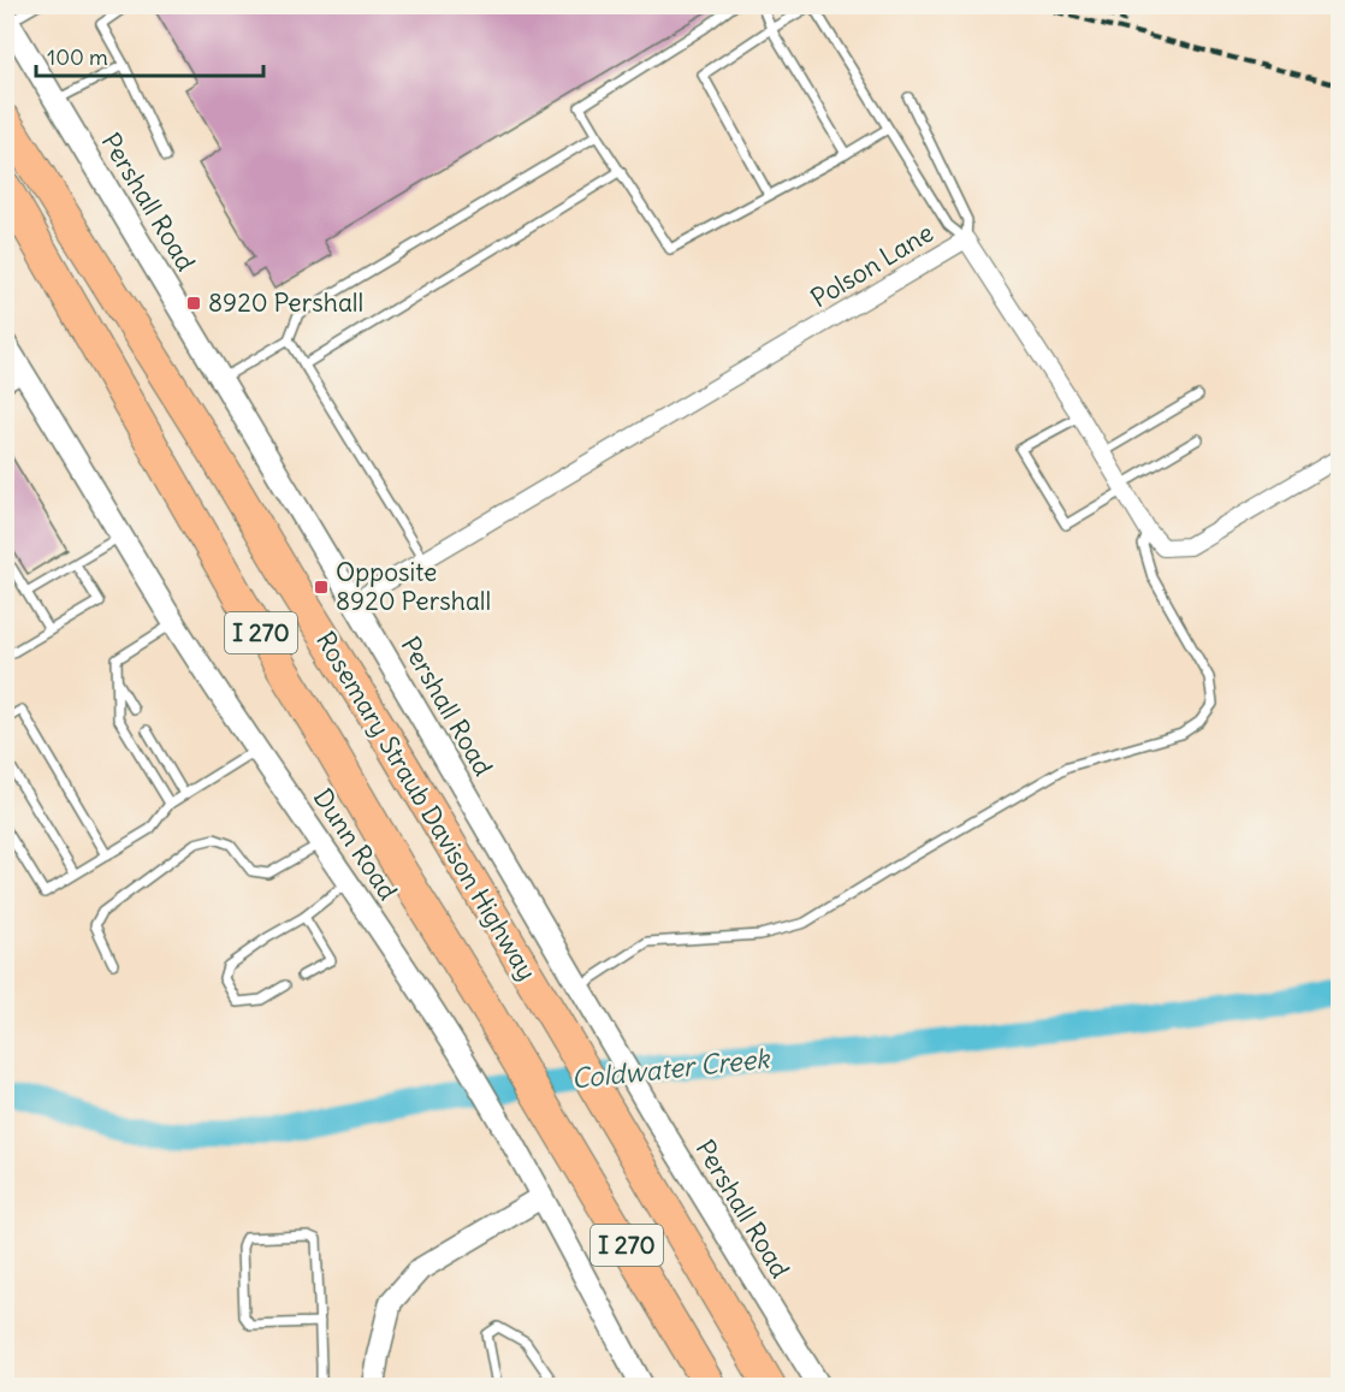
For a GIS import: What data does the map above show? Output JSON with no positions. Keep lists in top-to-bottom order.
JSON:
{
  "streets": {
    "highway": ["I 270", "Rosemary Straub Davison Highway"],
    "street": ["Pershall Road", "Polson Lane", "Dunn Road"]
  },
  "crossings": [
    ["Pershall Road", "Polson Lane"]
  ],
  "water": ["Coldwater Creek"],
  "places": {
    "transit": ["8920 Pershall", "Opposite 8920 Pershall"]
  },
  "scale_bar": "100 m"
}
